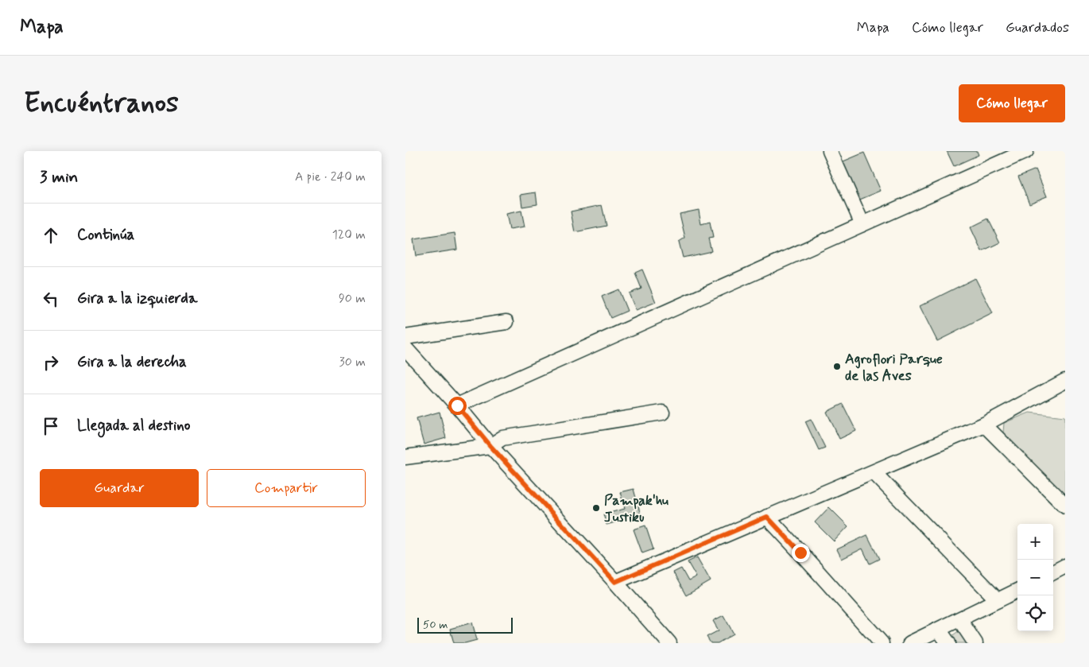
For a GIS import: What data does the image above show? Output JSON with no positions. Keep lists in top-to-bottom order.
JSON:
{
  "places": ["Agroflori Parque de las Aves", "Pampak'hu Justiku"],
  "scale_bar": "50 m",
  "page": {
    "header": "Mapa",
    "nav": ["Mapa", "Cómo llegar", "Guardados"],
    "buttons": [
      "Cómo llegar",
      ["Guardar", "Compartir"]
    ],
    "title": "Encuéntranos",
    "heading": ["3 min", "A pie · 240 m"],
    "list": [
      ["Continúa", "120 m"],
      ["Gira a la izquierda", "90 m"],
      ["Gira a la derecha", "30 m"],
      "Llegada al destino"
    ],
    "map_buttons": ["+", "−"],
    "scale": "50 m"
  }
}
